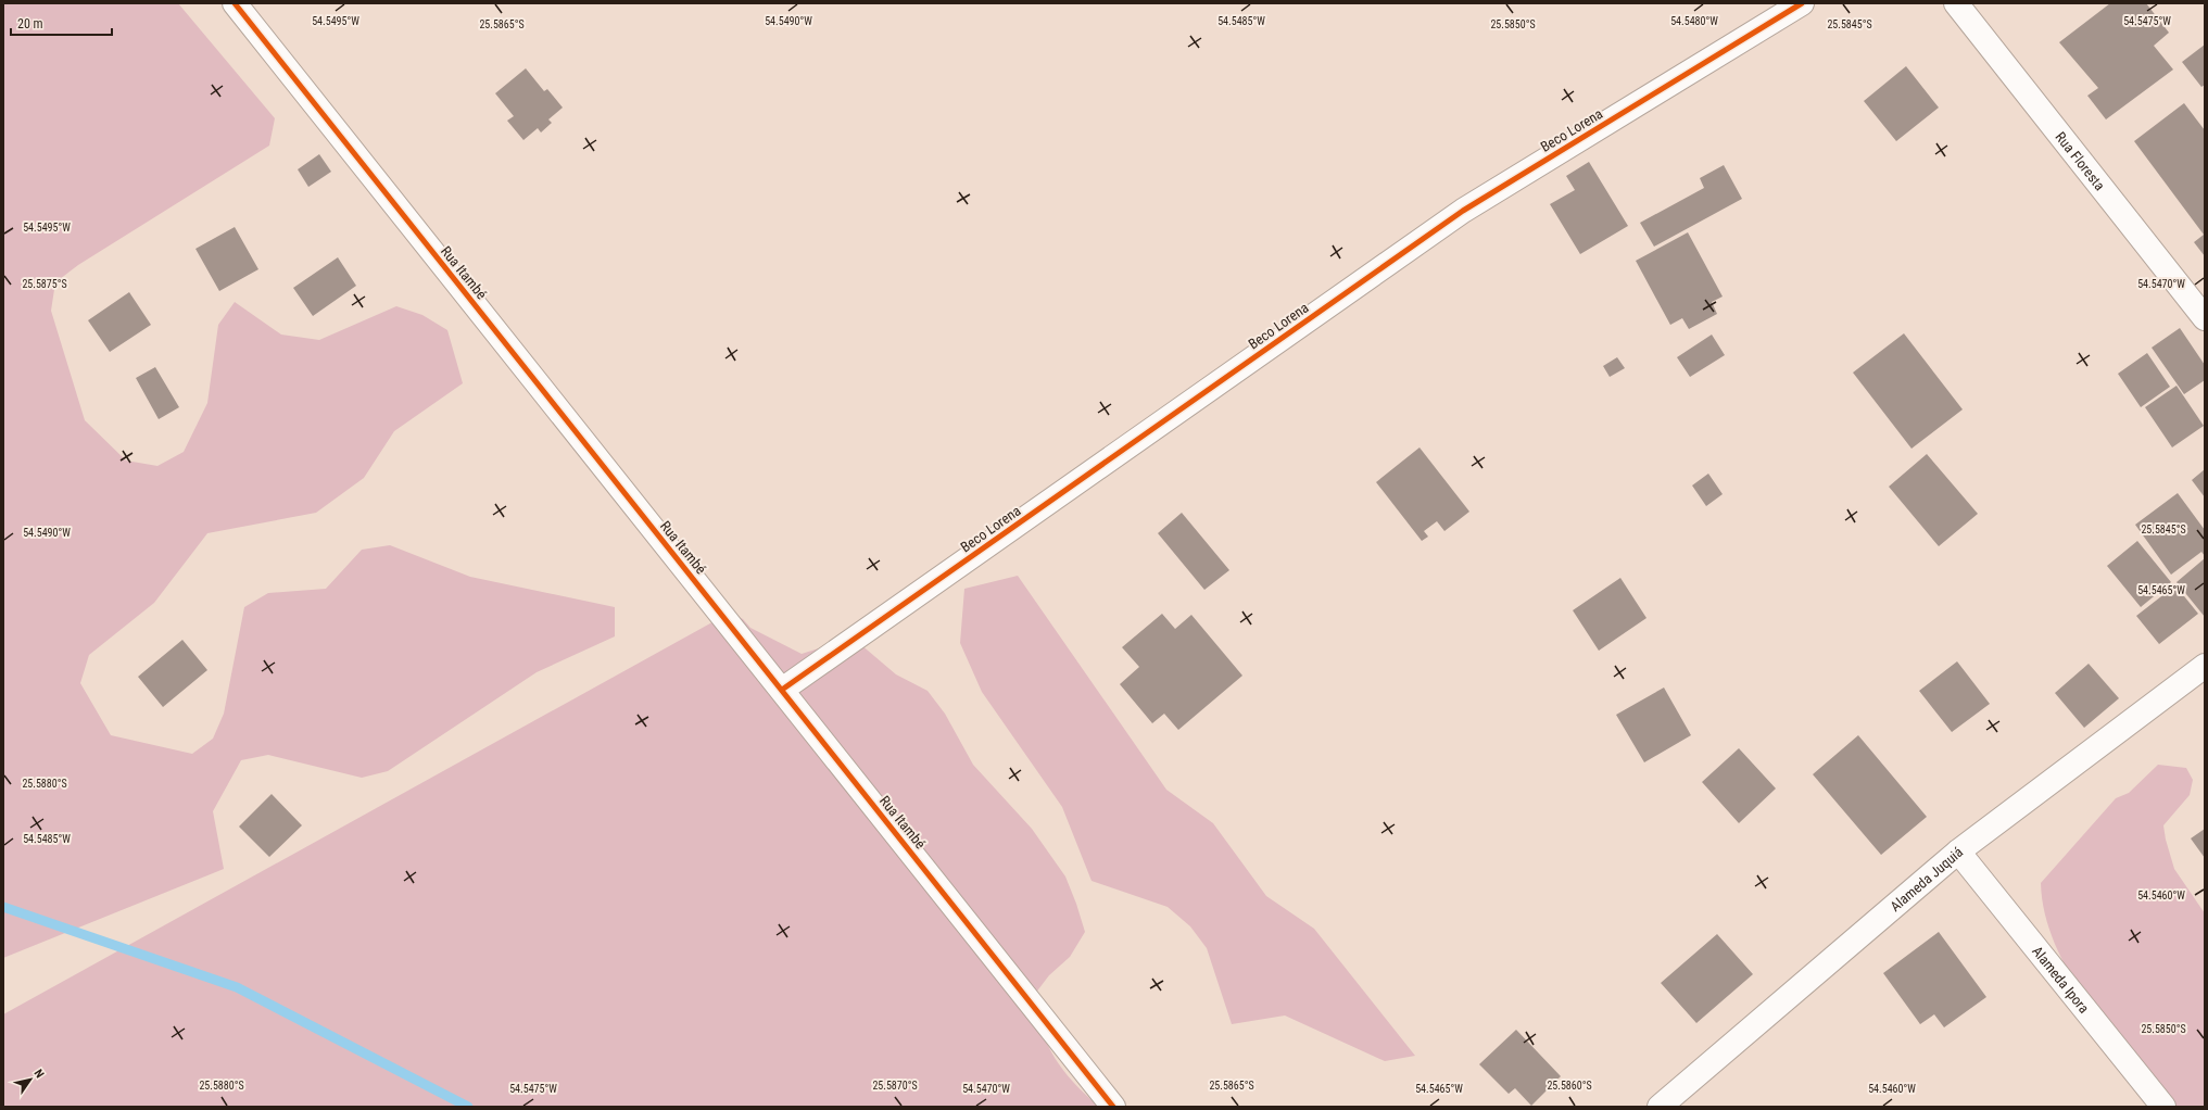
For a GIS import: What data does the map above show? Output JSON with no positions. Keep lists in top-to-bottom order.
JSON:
{
  "streets": {
    "street": [
      "Beco Lorena",
      "Rua Floresta",
      "Rua Itambé",
      "Alameda Juquiá",
      "Alameda Ipora"
    ]
  },
  "crossings": [
    ["Beco Lorena", "Rua Itambé"],
    ["Alameda Juquiá", "Alameda Ipora"]
  ],
  "scale_bar": "20 m",
  "north": "top right",
  "coordinates": [
    "54.5485°W",
    "54.5495°W",
    "54.5490°W",
    "54.5480°W",
    "54.5475°W",
    "25.5865°S",
    "25.5850°S",
    "25.5845°S",
    "54.5470°W",
    "25.5875°S",
    "54.5465°W",
    "25.5880°S",
    "54.5460°W",
    "25.5870°S",
    "25.5860°S"
  ]
}
